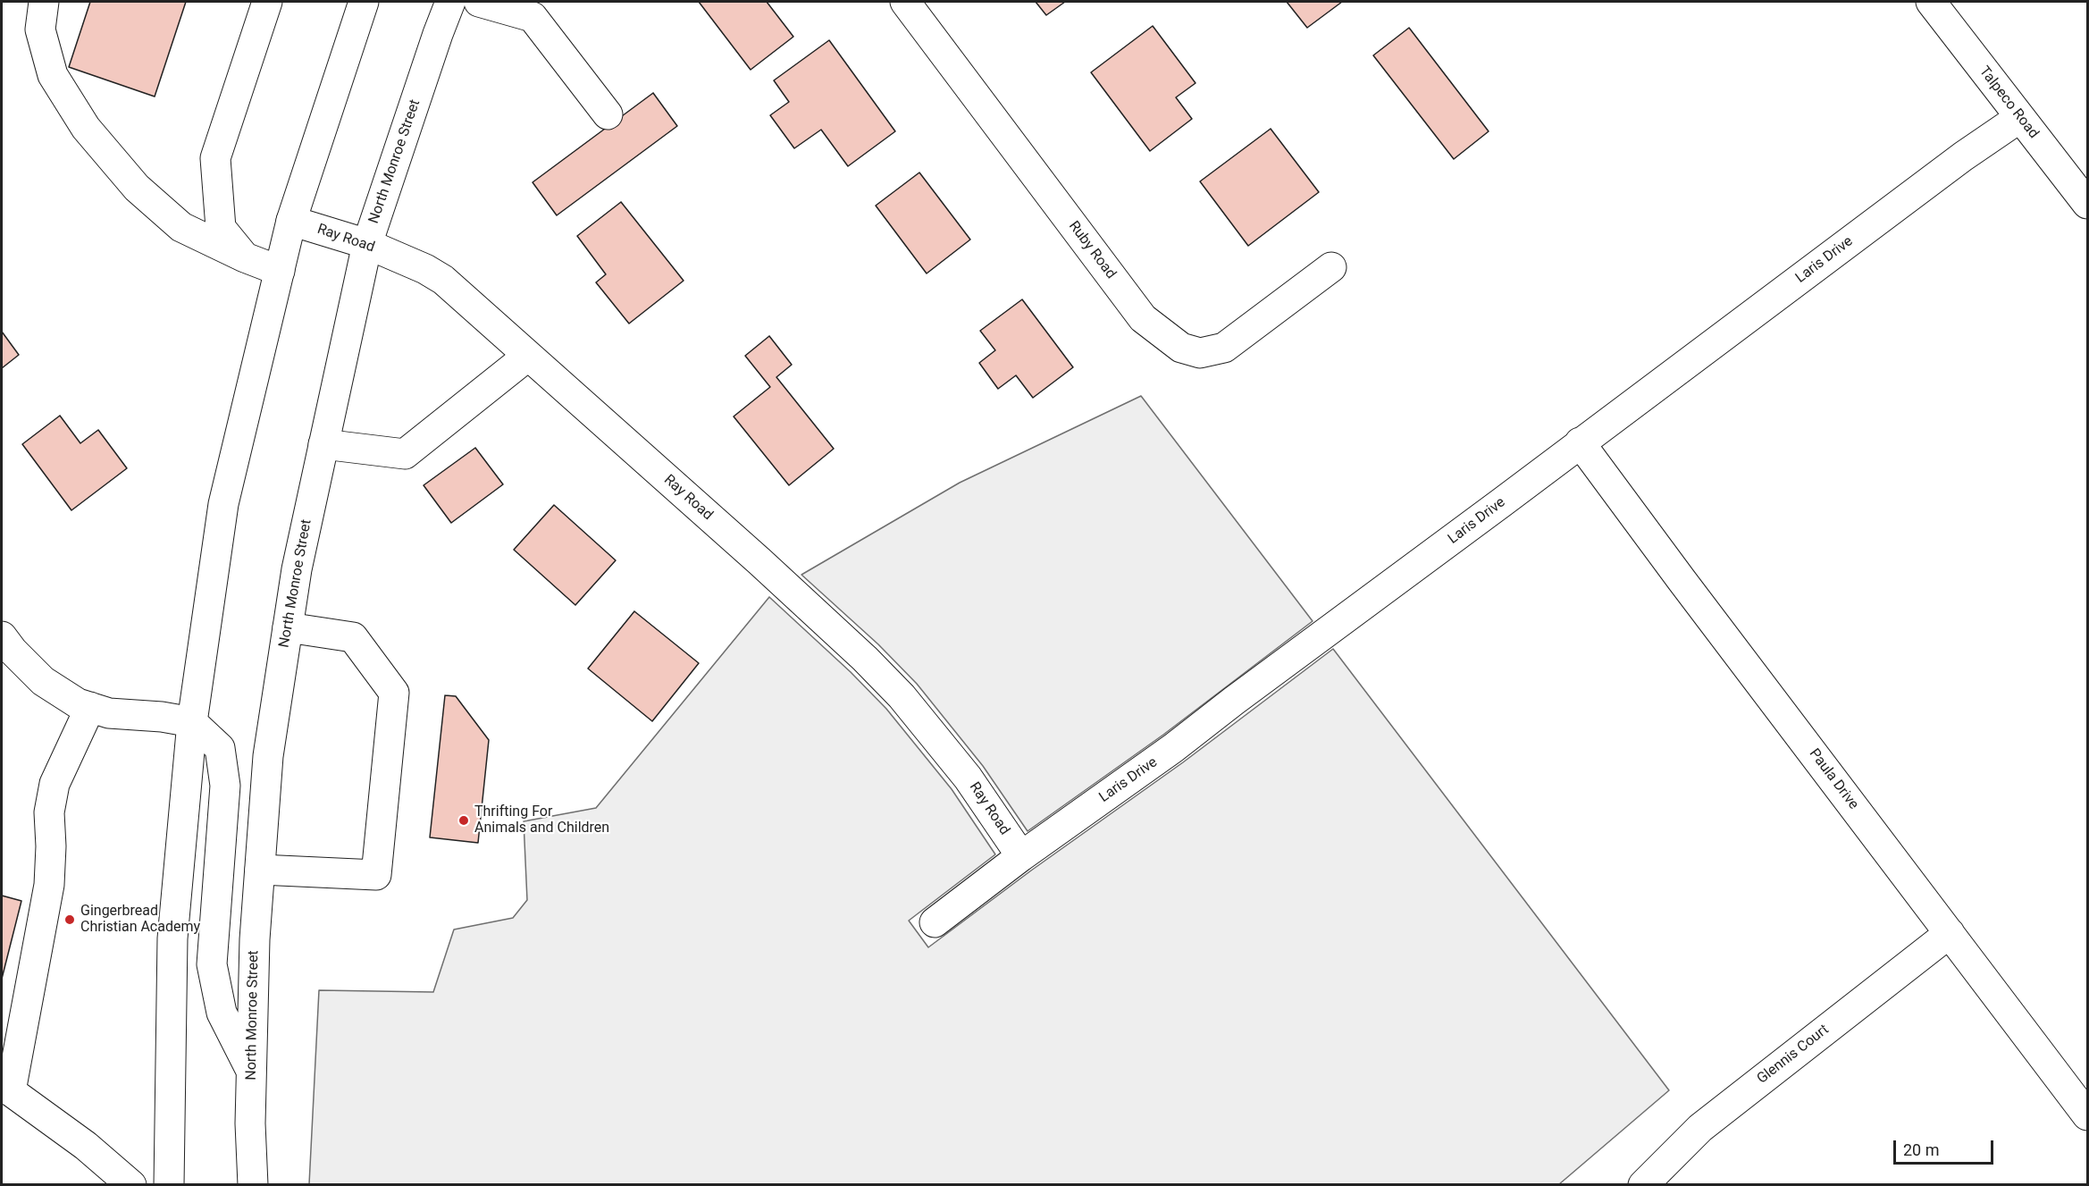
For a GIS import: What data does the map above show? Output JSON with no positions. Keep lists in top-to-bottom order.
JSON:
{
  "streets": {
    "main road": [
      "Talpeco Road",
      "North Monroe Street",
      "Ray Road",
      "Ruby Road",
      "Laris Drive",
      "Paula Drive",
      "Glennis Court"
    ]
  },
  "crossings": [
    ["Talpeco Road", "Laris Drive"],
    ["North Monroe Street", "Ray Road"],
    ["Ray Road", "Laris Drive"],
    ["Laris Drive", "Paula Drive"],
    ["Paula Drive", "Glennis Court"]
  ],
  "places": ["Thrifting For Animals and Children", "Gingerbread Christian Academy"],
  "scale_bar": "20 m"
}
